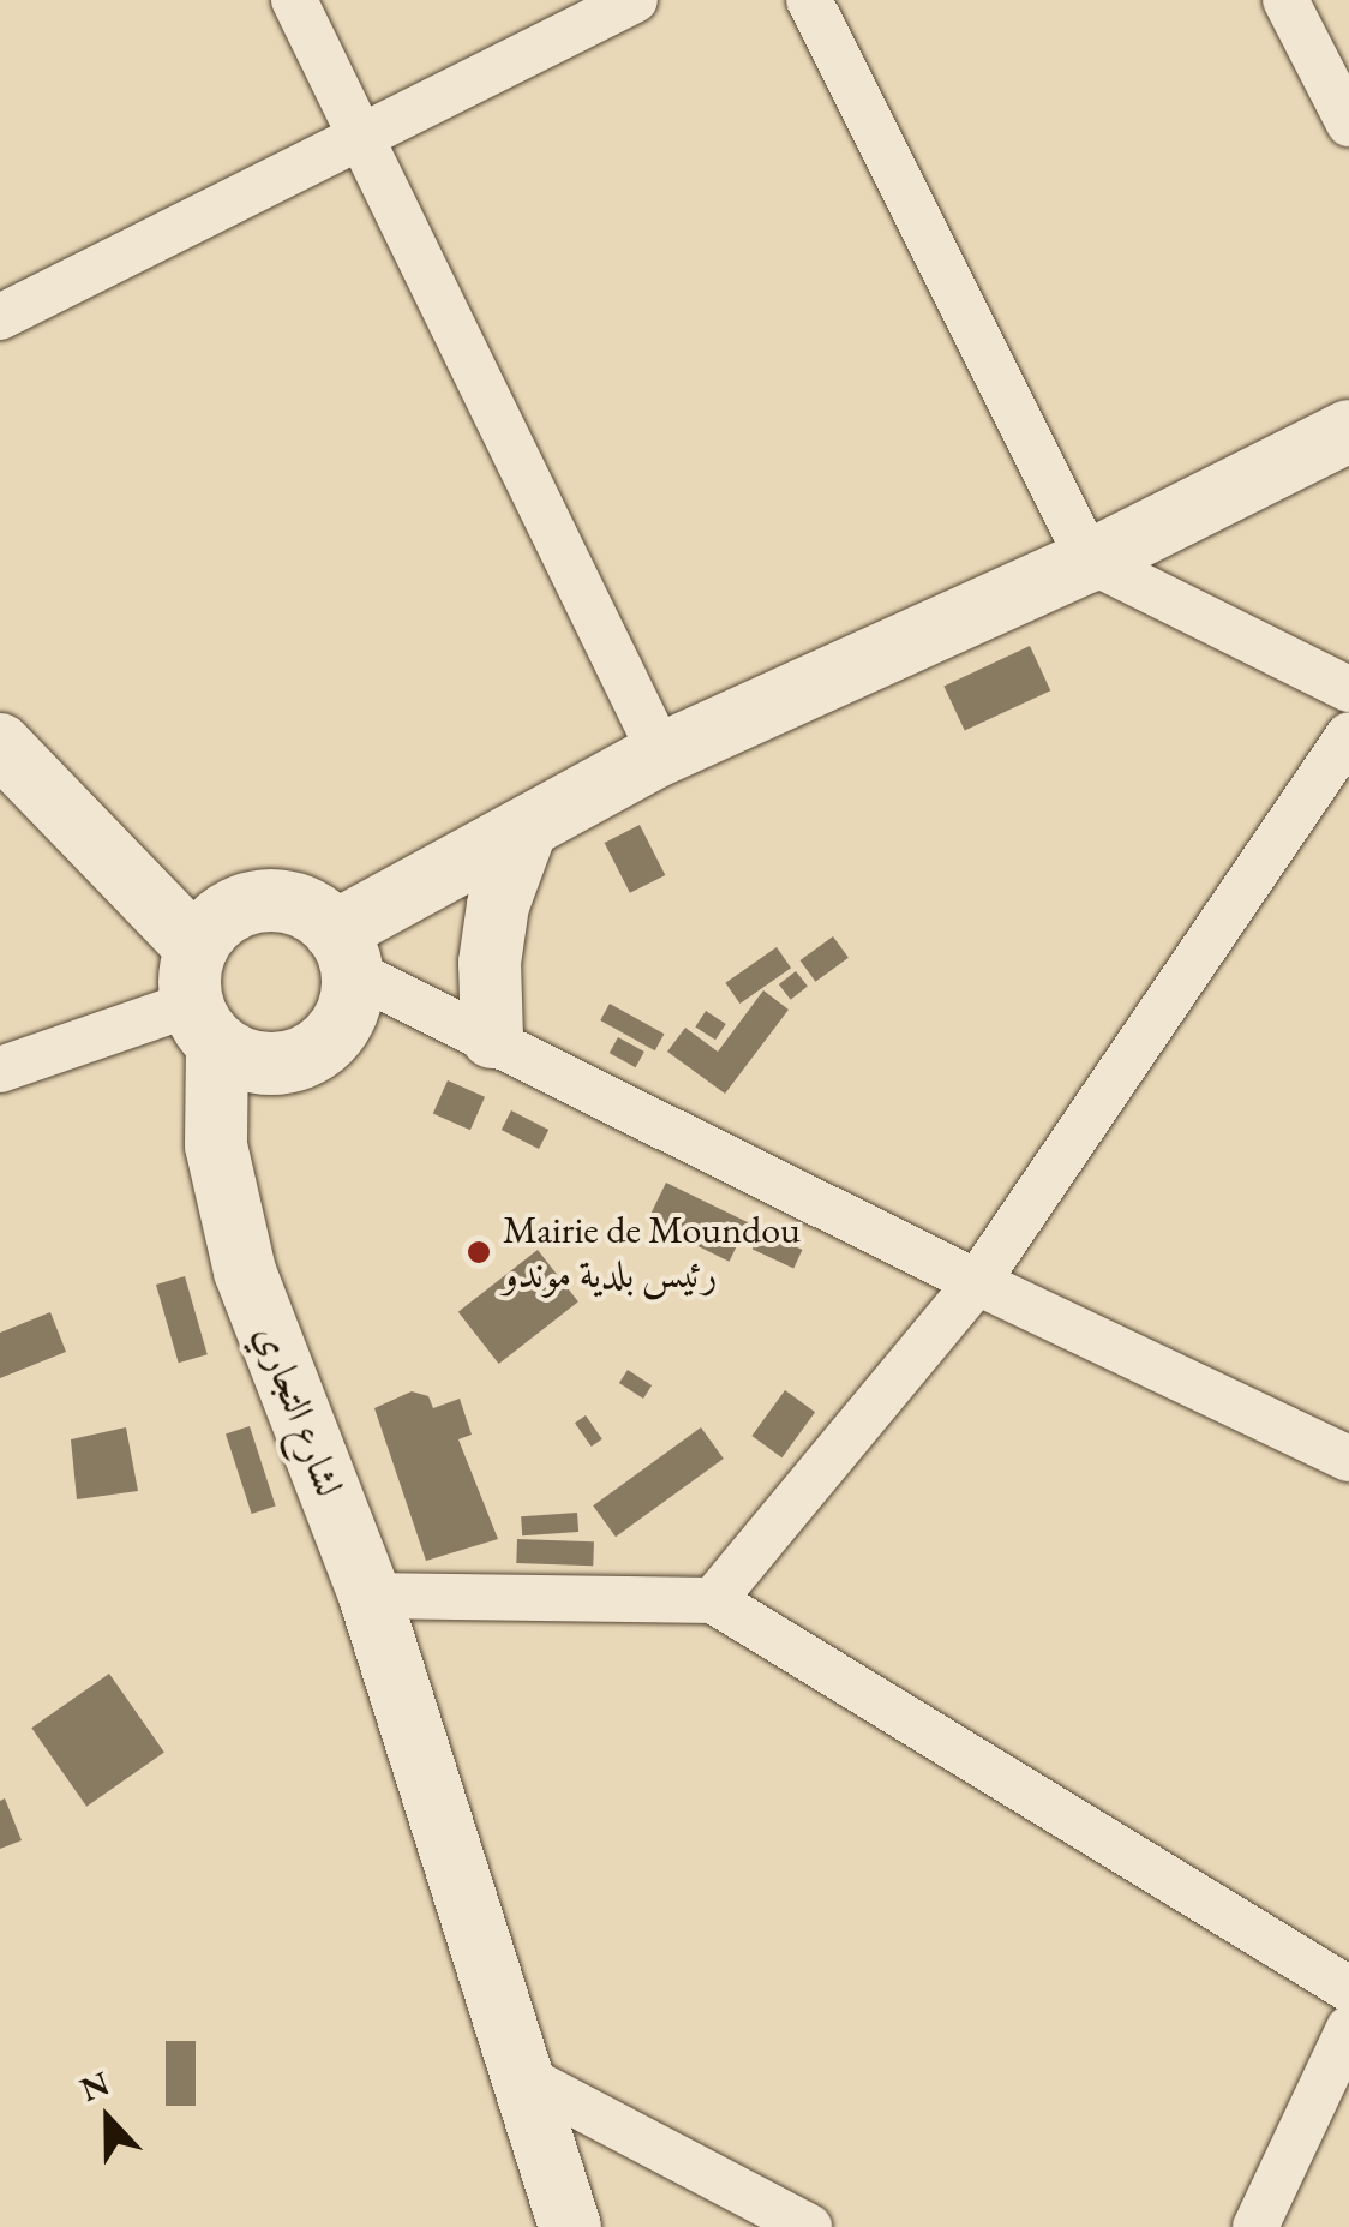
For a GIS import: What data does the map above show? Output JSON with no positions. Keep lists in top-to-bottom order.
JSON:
{
  "streets": {
    "street": ["لشارع التجاري"]
  },
  "places": ["Mairie de Moundou رئيس بلدية موندو"],
  "north": "top"
}
